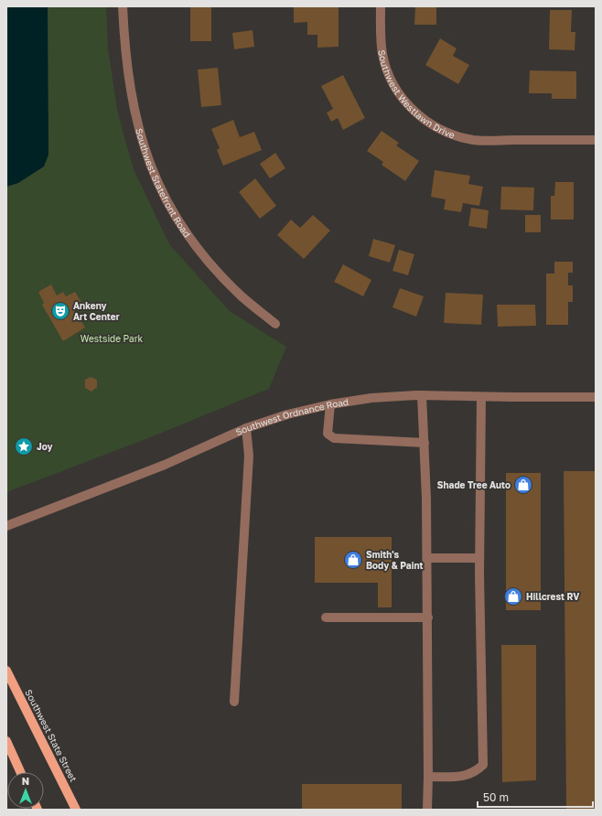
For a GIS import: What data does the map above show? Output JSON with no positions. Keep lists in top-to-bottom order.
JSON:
{
  "streets": {
    "main road": ["Southwest State Street"],
    "street": ["Southwest Westlawn Drive", "Southwest Statefront Road", "Southwest Ordnance Road"]
  },
  "parks": ["Westside Park"],
  "places": {
    "theatre": ["Ankeny Art Center"],
    "place": ["Joy"],
    "shop": ["Shade Tree Auto", "Smith's Body & Paint", "Hillcrest RV"]
  },
  "scale_bar": "50 m",
  "north": "top"
}
